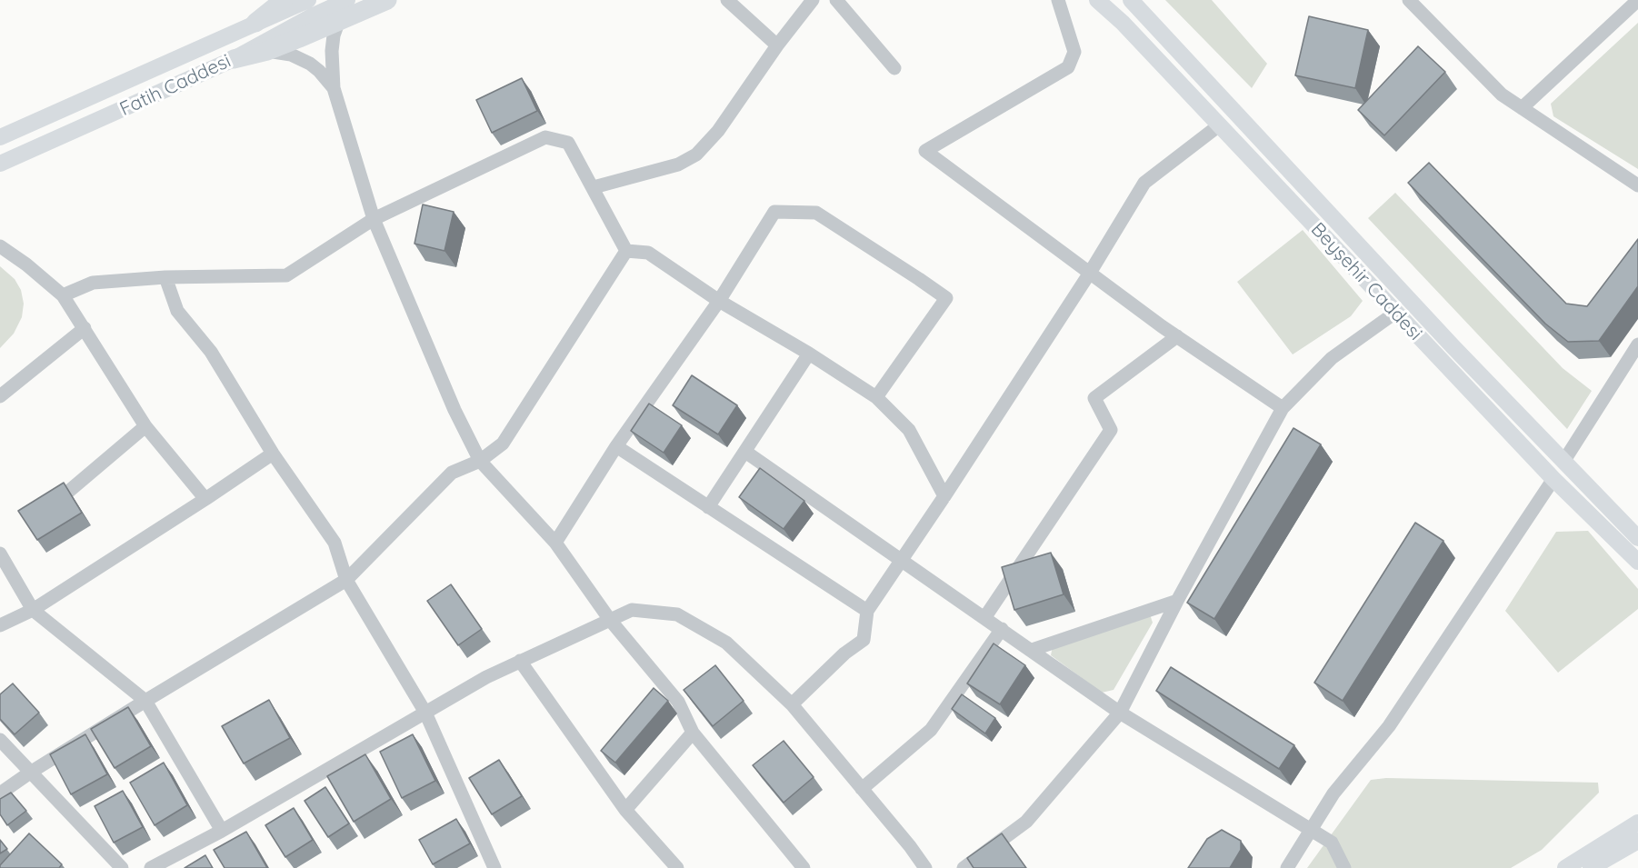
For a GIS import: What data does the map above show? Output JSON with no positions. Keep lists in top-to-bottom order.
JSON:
{
  "streets": {
    "main road": ["Fatih Caddesi", "Beyşehir Caddesi"]
  }
}
